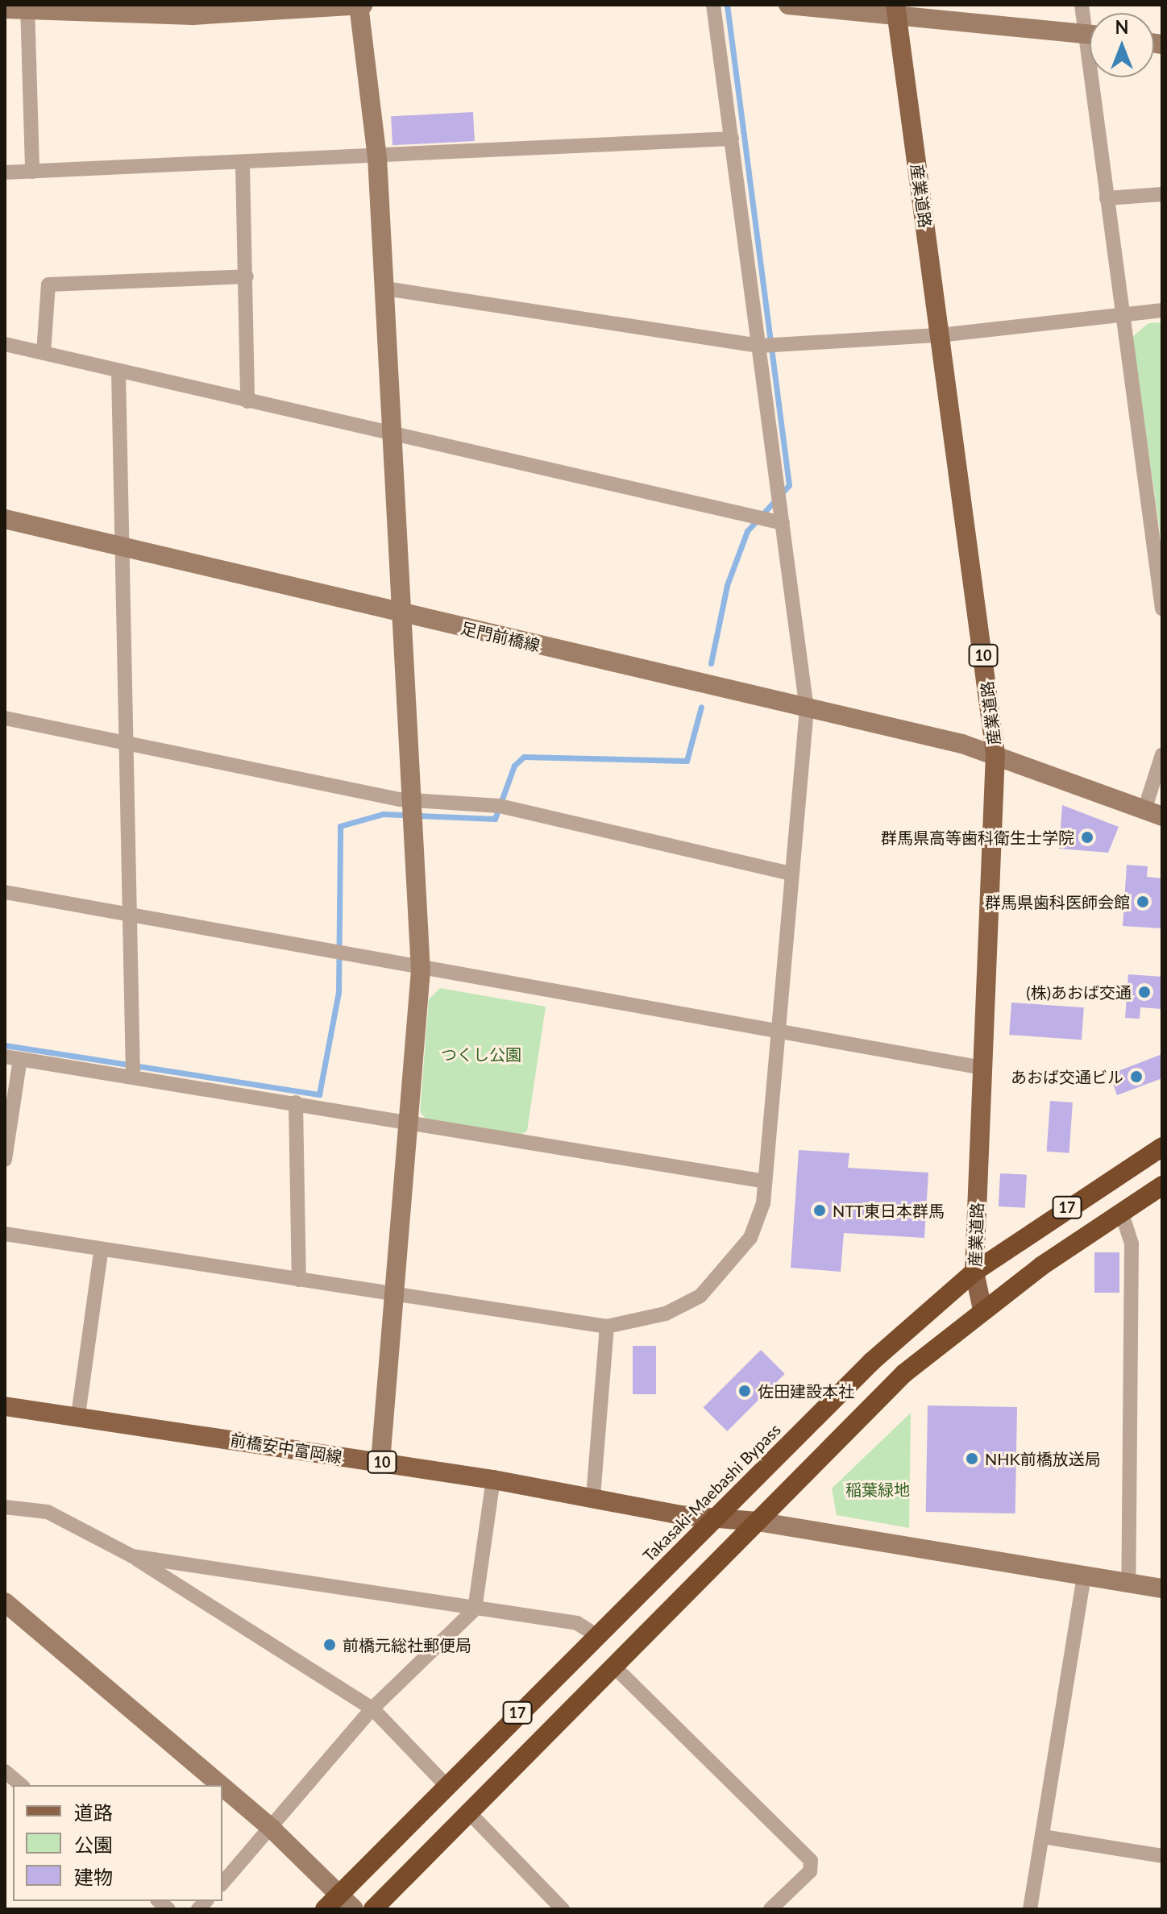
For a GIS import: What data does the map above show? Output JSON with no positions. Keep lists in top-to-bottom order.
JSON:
{
  "streets": {
    "highway": ["17", "Takasaki-Maebashi Bypass"],
    "main road": ["産業道路", "10", "前橋安中富岡線"],
    "street": ["足門前橋線"]
  },
  "crossings": [
    ["産業道路", "足門前橋線"],
    ["産業道路", "17"],
    ["産業道路", "Takasaki-Maebashi Bypass"],
    ["17", "前橋安中富岡線"],
    ["前橋安中富岡線", "Takasaki-Maebashi Bypass"]
  ],
  "parks": ["つくし公園", "稲葉緑地"],
  "places": [
    "群馬県高等歯科衛生士学院",
    "群馬県歯科医師会館",
    "(株)あおば交通",
    "あおば交通ビル",
    "NTT東日本群馬",
    "佐田建設本社",
    "NHK前橋放送局",
    "前橋元総社郵便局"
  ],
  "legend": ["道路", "公園", "建物"],
  "north": "top"
}
